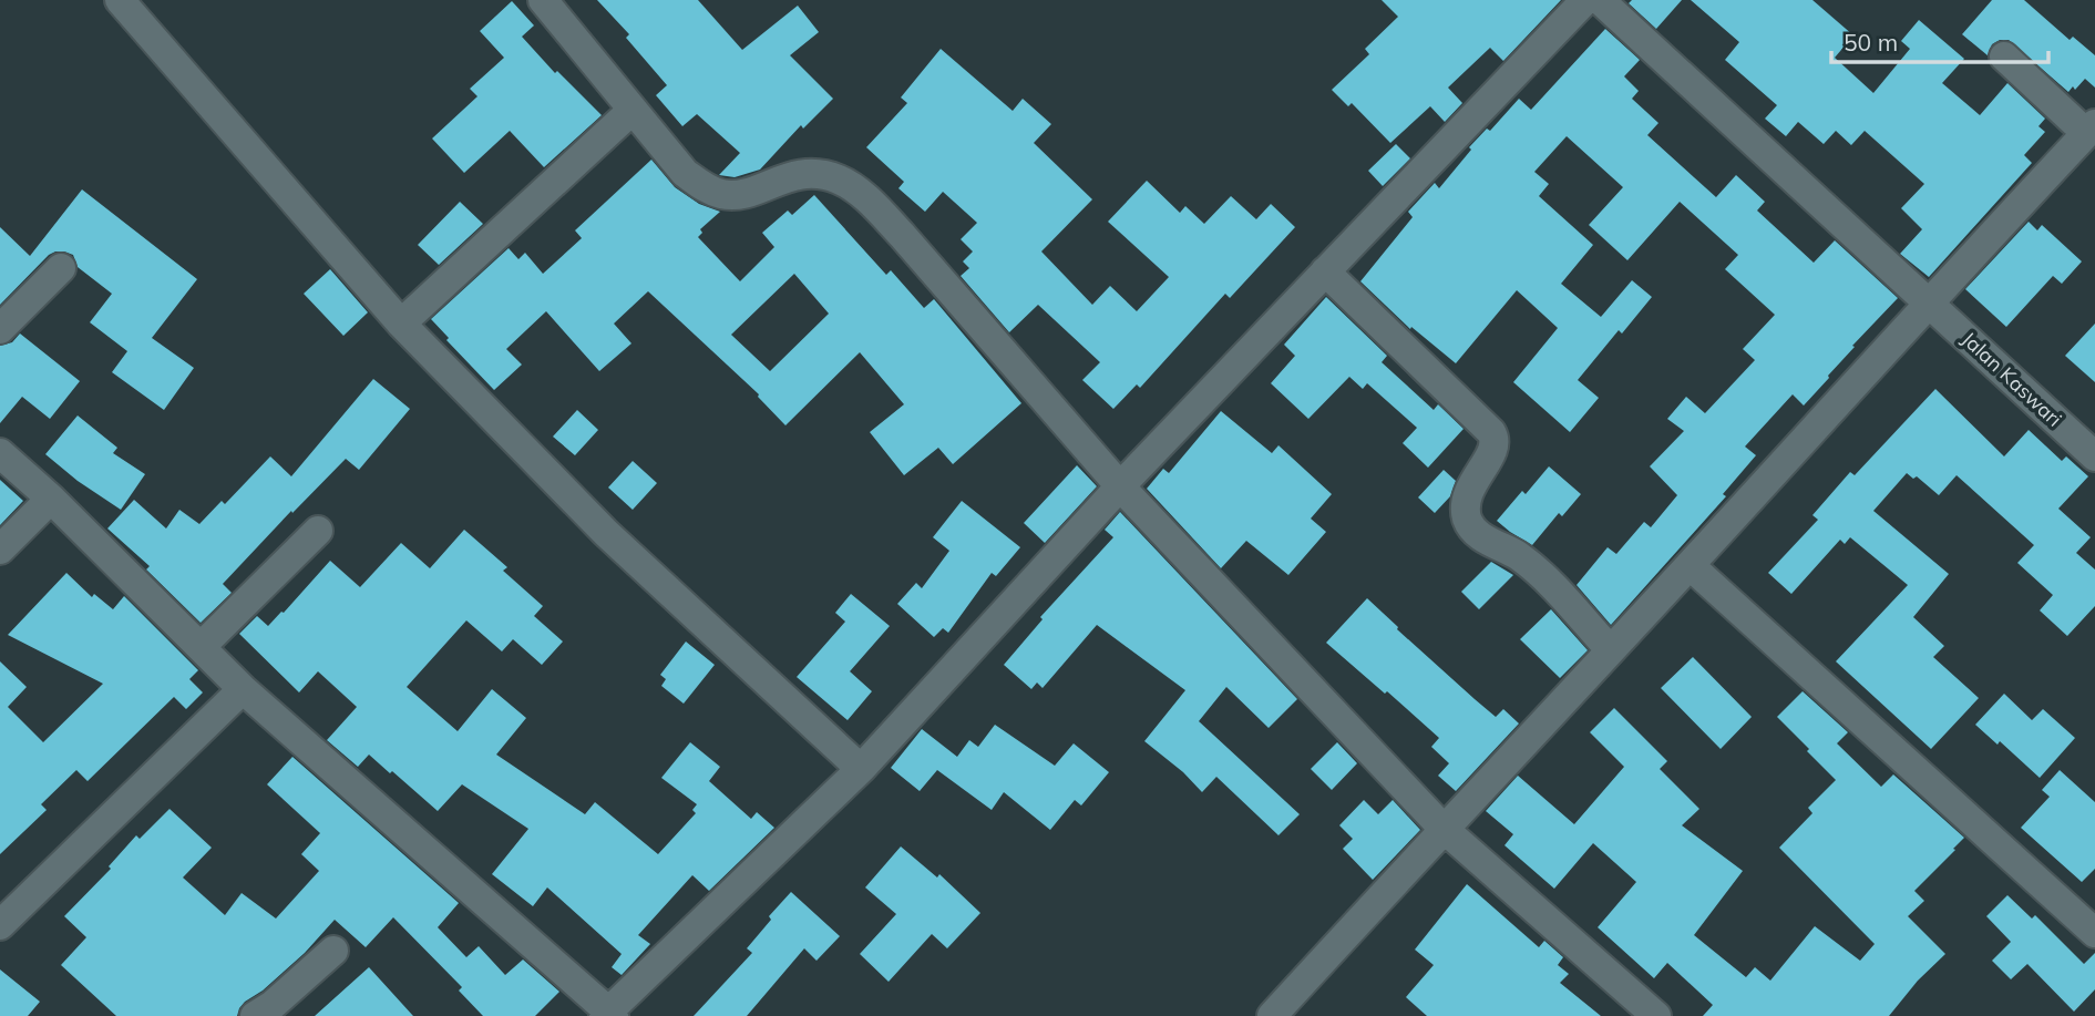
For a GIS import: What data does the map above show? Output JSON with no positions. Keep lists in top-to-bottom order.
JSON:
{
  "streets": {
    "street": ["Jalan Kaswari"]
  },
  "scale_bar": "50 m"
}
